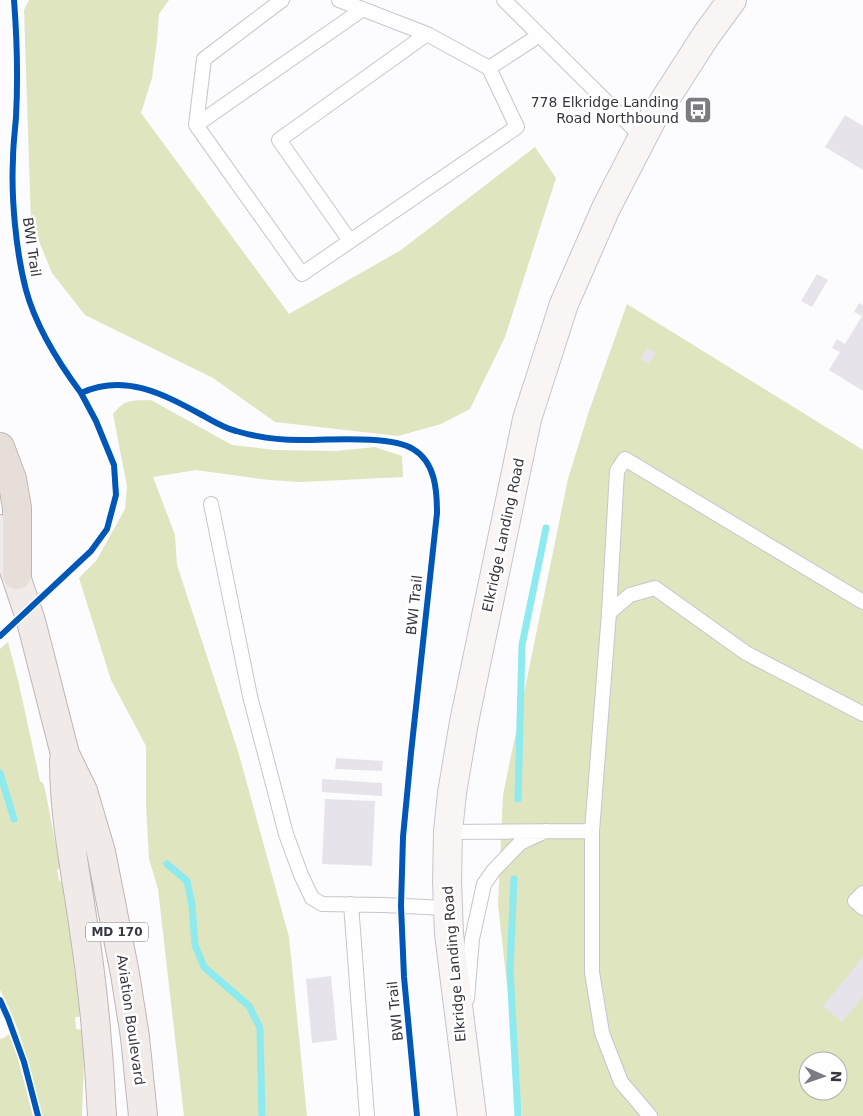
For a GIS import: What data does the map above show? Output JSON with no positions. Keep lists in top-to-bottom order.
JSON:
{
  "streets": {
    "main road": ["Elkridge Landing Road", "MD 170", "Aviation Boulevard"],
    "cycle path": ["BWI Trail"]
  },
  "places": {
    "bus stop": ["778 Elkridge Landing Road Northbound"]
  },
  "north": "right"
}
